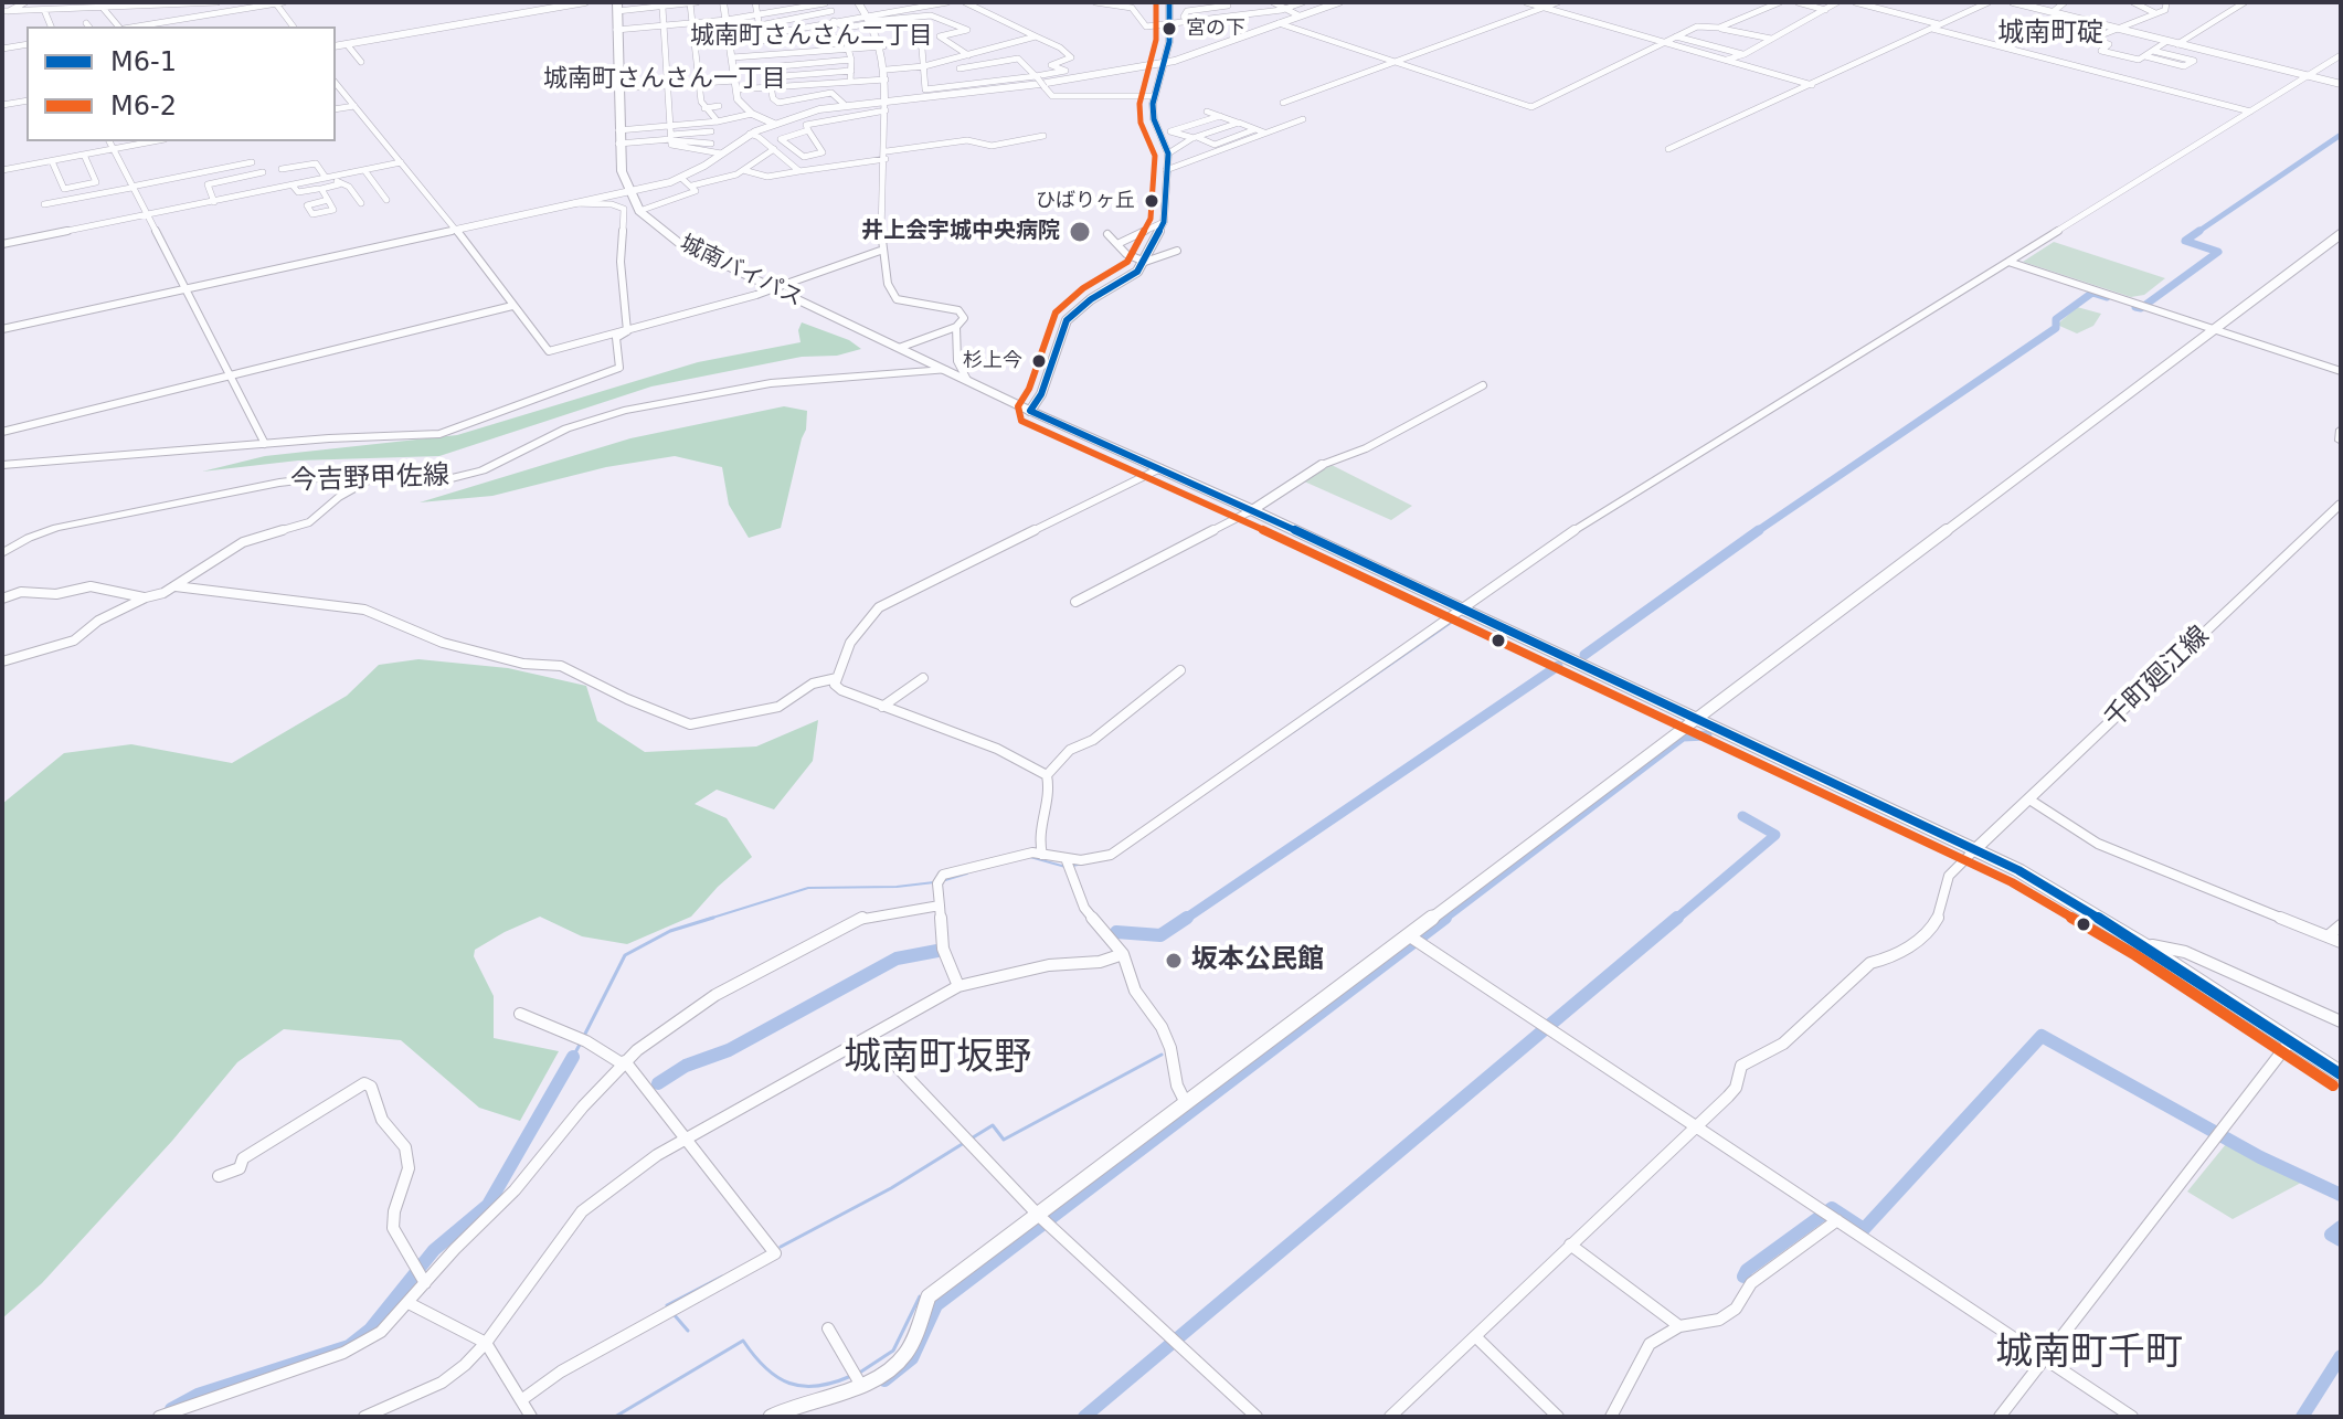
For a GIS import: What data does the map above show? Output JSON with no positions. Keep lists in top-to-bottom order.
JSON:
{
  "streets": {
    "highway": ["城南バイパス"],
    "main road": ["今吉野甲佐線", "千町廻江線"]
  },
  "crossings": [
    ["城南バイパス", "今吉野甲佐線"],
    ["城南バイパス", "千町廻江線"]
  ],
  "districts": [
    "城南町碇",
    "城南町さんさん二丁目",
    "城南町さんさん一丁目",
    "城南町坂野",
    "城南町千町"
  ],
  "places": [
    "宮の下",
    "ひばりヶ丘",
    "井上会宇城中央病院",
    "杉上今",
    "坂本公民館"
  ],
  "lines": ["transit line M6-1", "transit line M6-2"],
  "legend": ["M6-1", "M6-2"]
}
